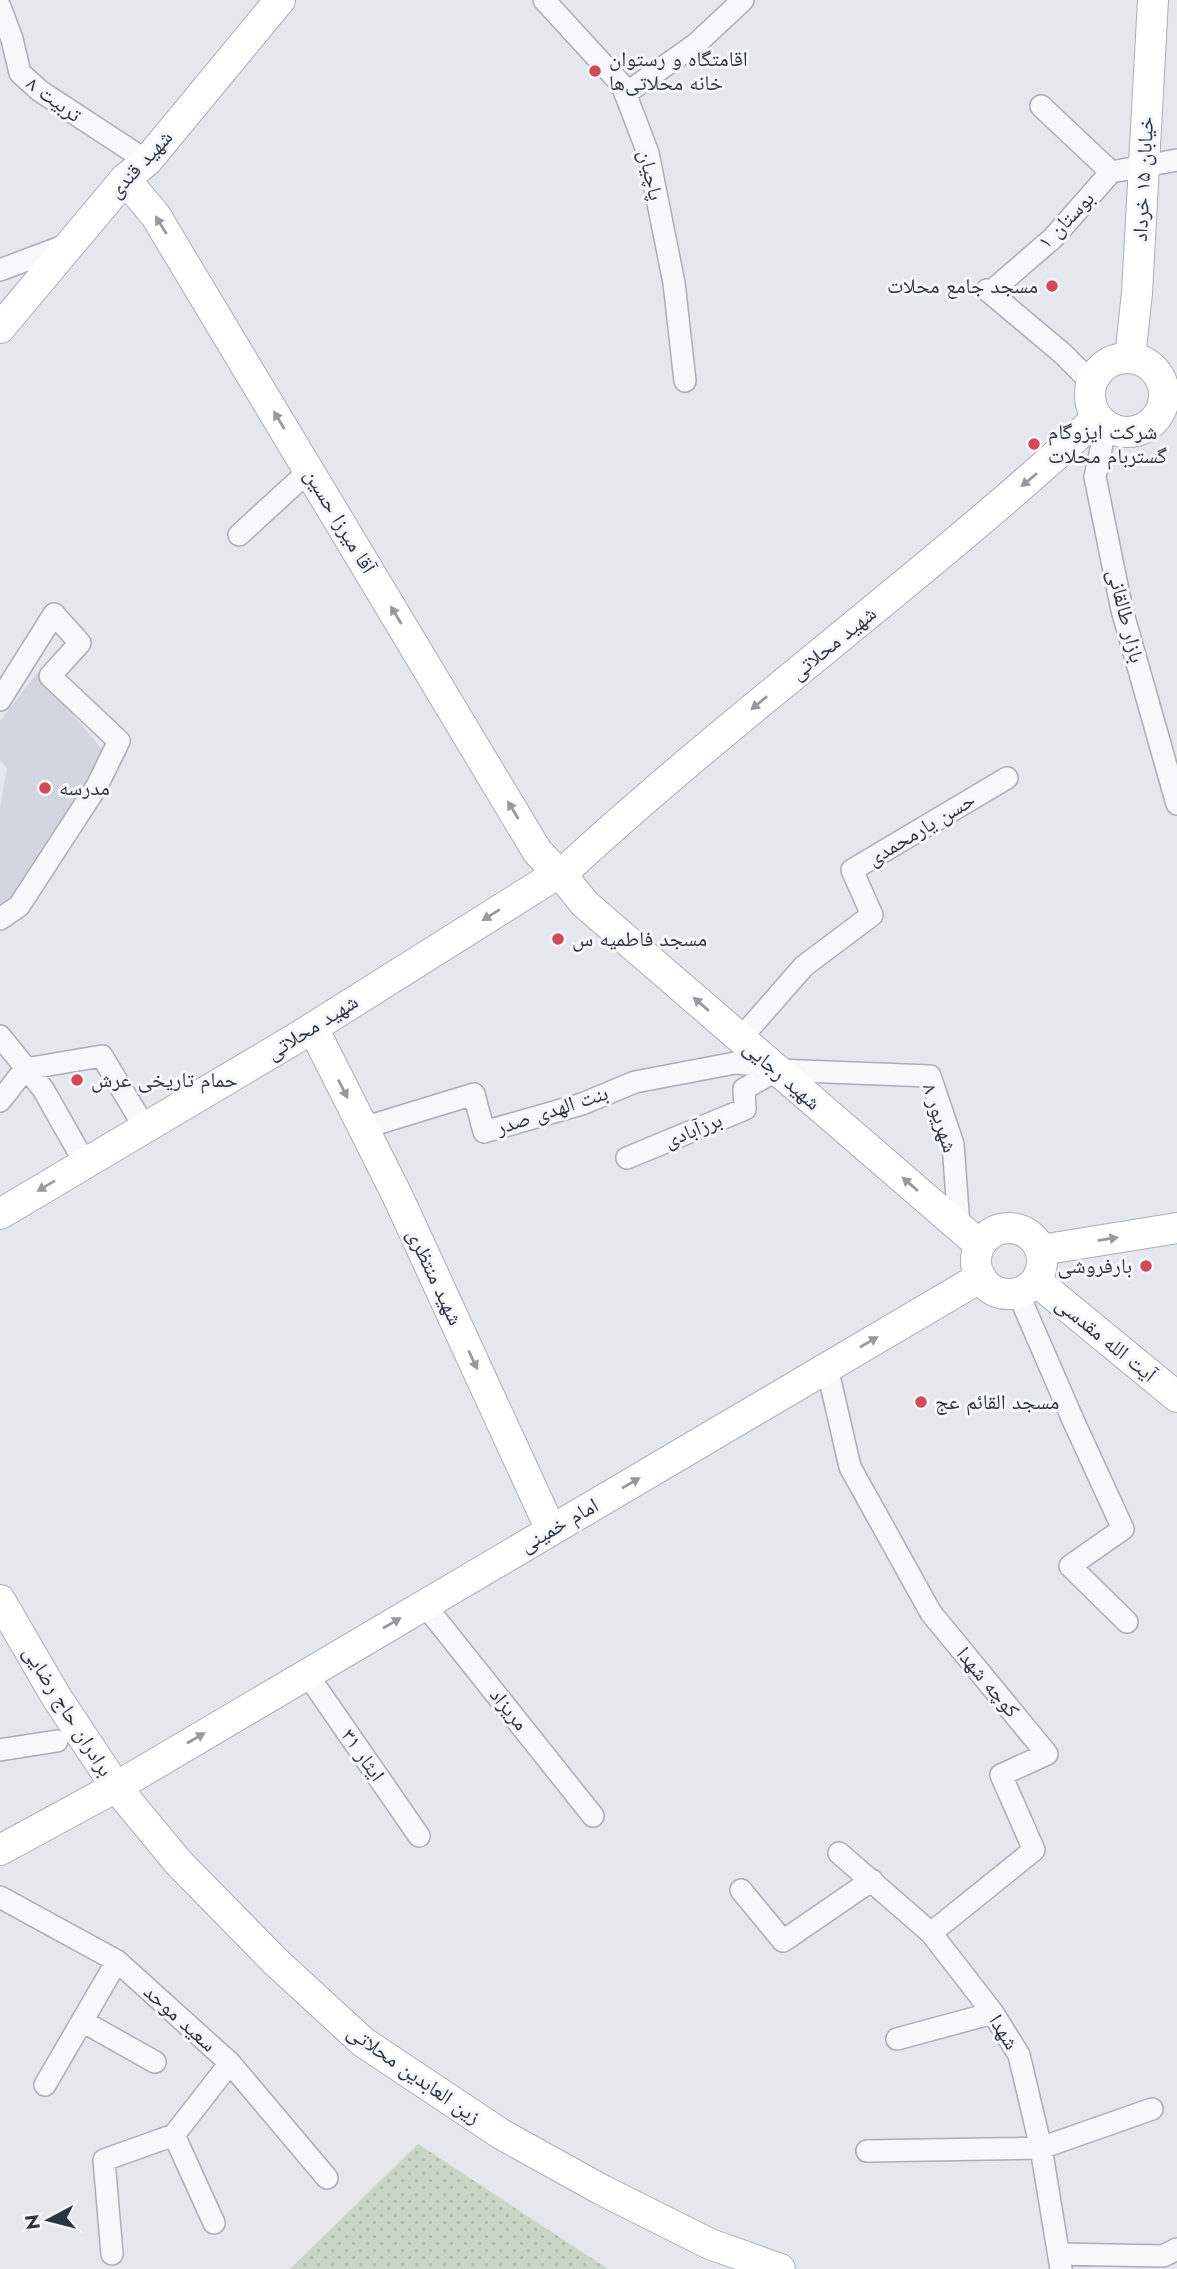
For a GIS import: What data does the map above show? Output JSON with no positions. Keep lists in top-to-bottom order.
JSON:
{
  "streets": {
    "main road": [
      "شهید قندی",
      "خیابان ۱۵ خرداد",
      "آقا میرزا حسین",
      "شهید محلاتی",
      "شهید رجایی",
      "شهید منتظری",
      "آیت الله مقدسی",
      "امام خمینی",
      "برادران حاج رضایی",
      "زین العابدین محلاتی"
    ],
    "street": [
      "تربیت ۸",
      "پاچیان",
      "بوستان ۱",
      "بازار طالقانی",
      "حسن یارمحمدی",
      "بنت الهدی صدر",
      "۸ شهریور",
      "برزآبادی",
      "کوچه شهدا",
      "مریزاد",
      "ایثار ۳۱",
      "سعید موحد",
      "شهدا"
    ]
  },
  "crossings": [
    ["تربیت ۸", "شهید قندی"],
    ["تربیت ۸", "آقا میرزا حسین"],
    ["شهید قندی", "آقا میرزا حسین"],
    ["خیابان ۱۵ خرداد", "بوستان ۱"],
    ["خیابان ۱۵ خرداد", "بازار طالقانی"],
    ["خیابان ۱۵ خرداد", "شهید محلاتی"],
    ["بوستان ۱", "بازار طالقانی"],
    ["بوستان ۱", "شهید محلاتی"],
    ["آقا میرزا حسین", "شهید محلاتی"],
    ["آقا میرزا حسین", "شهید رجایی"],
    ["بازار طالقانی", "شهید محلاتی"],
    ["شهید محلاتی", "شهید رجایی"],
    ["شهید محلاتی", "شهید منتظری"],
    ["حسن یارمحمدی", "شهید رجایی"],
    ["شهید رجایی", "بنت الهدی صدر"],
    ["شهید رجایی", "۸ شهریور"],
    ["شهید رجایی", "برزآبادی"],
    ["شهید رجایی", "آیت الله مقدسی"],
    ["شهید رجایی", "امام خمینی"],
    ["بنت الهدی صدر", "۸ شهریور"],
    ["بنت الهدی صدر", "برزآبادی"],
    ["بنت الهدی صدر", "شهید منتظری"],
    ["۸ شهریور", "برزآبادی"],
    ["۸ شهریور", "آیت الله مقدسی"],
    ["۸ شهریور", "امام خمینی"],
    ["شهید منتظری", "امام خمینی"],
    ["آیت الله مقدسی", "امام خمینی"],
    ["امام خمینی", "کوچه شهدا"],
    ["امام خمینی", "مریزاد"],
    ["امام خمینی", "برادران حاج رضایی"],
    ["امام خمینی", "ایثار ۳۱"],
    ["امام خمینی", "زین العابدین محلاتی"],
    ["کوچه شهدا", "شهدا"],
    ["برادران حاج رضایی", "زین العابدین محلاتی"]
  ],
  "one_way": [
    "آقا میرزا حسین",
    "شهید محلاتی",
    "شهید رجایی",
    "شهید منتظری",
    "امام خمینی"
  ],
  "places": [
    "اقامتگاه و رستوان خانه محلاتی‌ها",
    "مسجد جامع محلات",
    "شرکت ایزوگام گستربام محلات",
    "مدرسه",
    "مسجد فاطمیه س",
    "حمام تاریخی عرش",
    "بارفروشی",
    "مسجد القائم عج"
  ],
  "north": "left"
}
